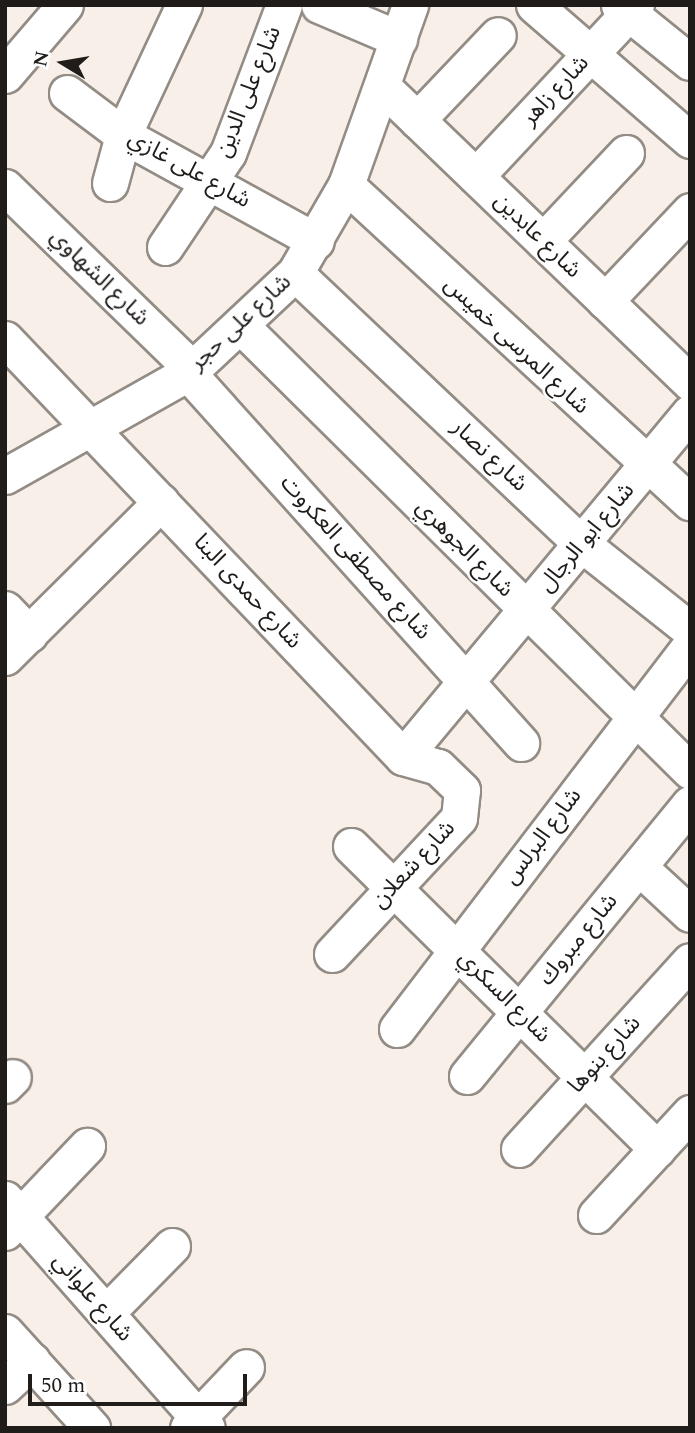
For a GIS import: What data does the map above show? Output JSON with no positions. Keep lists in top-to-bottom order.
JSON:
{
  "streets": {
    "street": [
      "شارع زاهر",
      "شارع على الدين",
      "شارع على غازي",
      "شارع عابدين",
      "شارع الشهاوي",
      "شارع على حجر",
      "شارع المرسى خميس",
      "شارع نصار",
      "شارع ابو الرجال",
      "شارع الجوهري",
      "شارع مصطفى العكروت",
      "شارع حمدى البنا",
      "شارع البرلس",
      "شارع شعلان",
      "شارع مبروك",
      "شارع السكري",
      "شارع بنوها",
      "شارع علواني"
    ]
  },
  "crossings": [
    ["شارع زاهر", "شارع عابدين"],
    ["شارع على الدين", "شارع على غازي"],
    ["شارع على غازي", "شارع على حجر"],
    ["شارع عابدين", "شارع على حجر"],
    ["شارع الشهاوي", "شارع على حجر"],
    ["شارع الشهاوي", "شارع مصطفى العكروت"],
    ["شارع على حجر", "شارع المرسى خميس"],
    ["شارع على حجر", "شارع نصار"],
    ["شارع على حجر", "شارع الجوهري"],
    ["شارع على حجر", "شارع مصطفى العكروت"],
    ["شارع على حجر", "شارع حمدى البنا"],
    ["شارع المرسى خميس", "شارع ابو الرجال"],
    ["شارع نصار", "شارع ابو الرجال"],
    ["شارع ابو الرجال", "شارع الجوهري"],
    ["شارع ابو الرجال", "شارع مصطفى العكروت"],
    ["شارع ابو الرجال", "شارع حمدى البنا"],
    ["شارع ابو الرجال", "شارع شعلان"],
    ["شارع الجوهري", "شارع البرلس"],
    ["شارع حمدى البنا", "شارع شعلان"],
    ["شارع البرلس", "شارع السكري"],
    ["شارع شعلان", "شارع السكري"],
    ["شارع مبروك", "شارع السكري"],
    ["شارع السكري", "شارع بنوها"]
  ],
  "scale_bar": "50 m",
  "north": "left"
}
